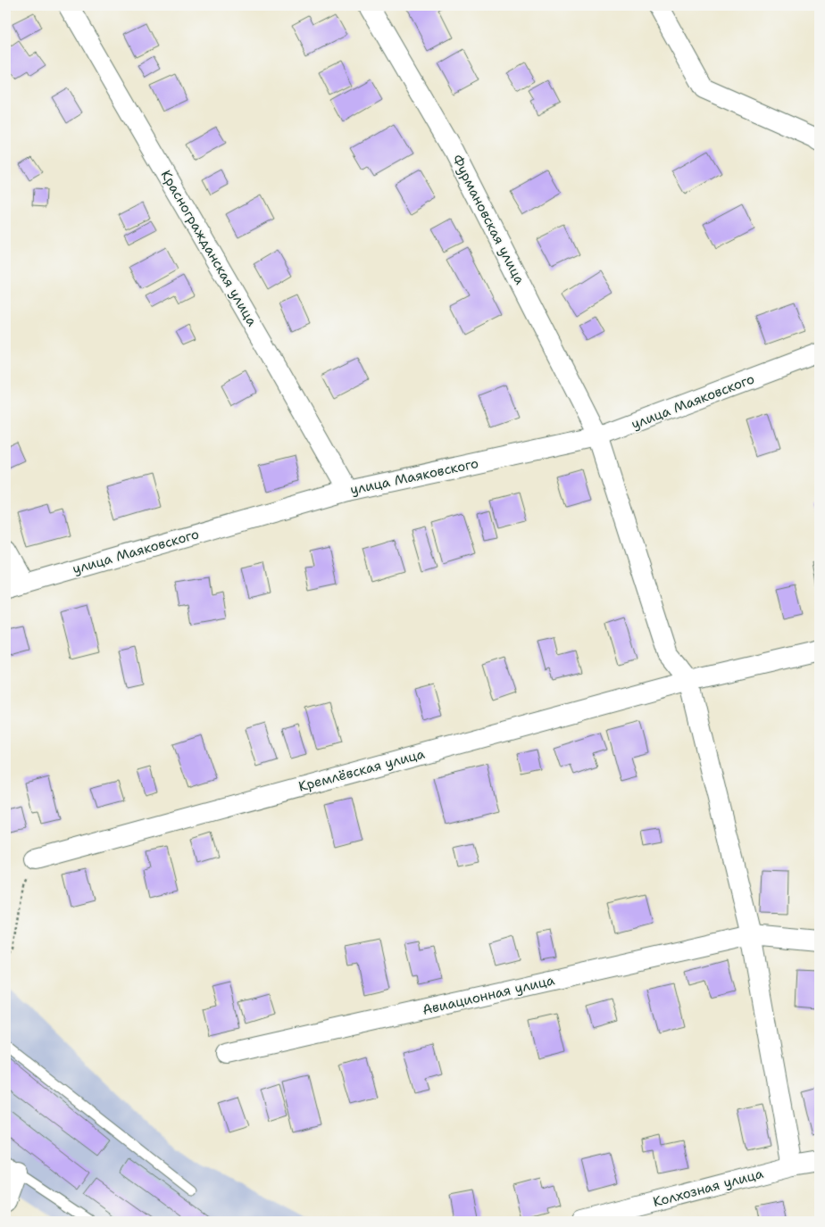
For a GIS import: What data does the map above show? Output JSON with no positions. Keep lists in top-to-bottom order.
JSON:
{
  "streets": {
    "street": [
      "Фурмановская улица",
      "Красногражданская улица",
      "улица Маяковского",
      "Кремлёвская улица",
      "Авиационная улица",
      "Колхозная улица"
    ]
  },
  "crossings": [
    ["Фурмановская улица", "улица Маяковского"],
    ["Фурмановская улица", "Кремлёвская улица"],
    ["Красногражданская улица", "улица Маяковского"]
  ]
}
